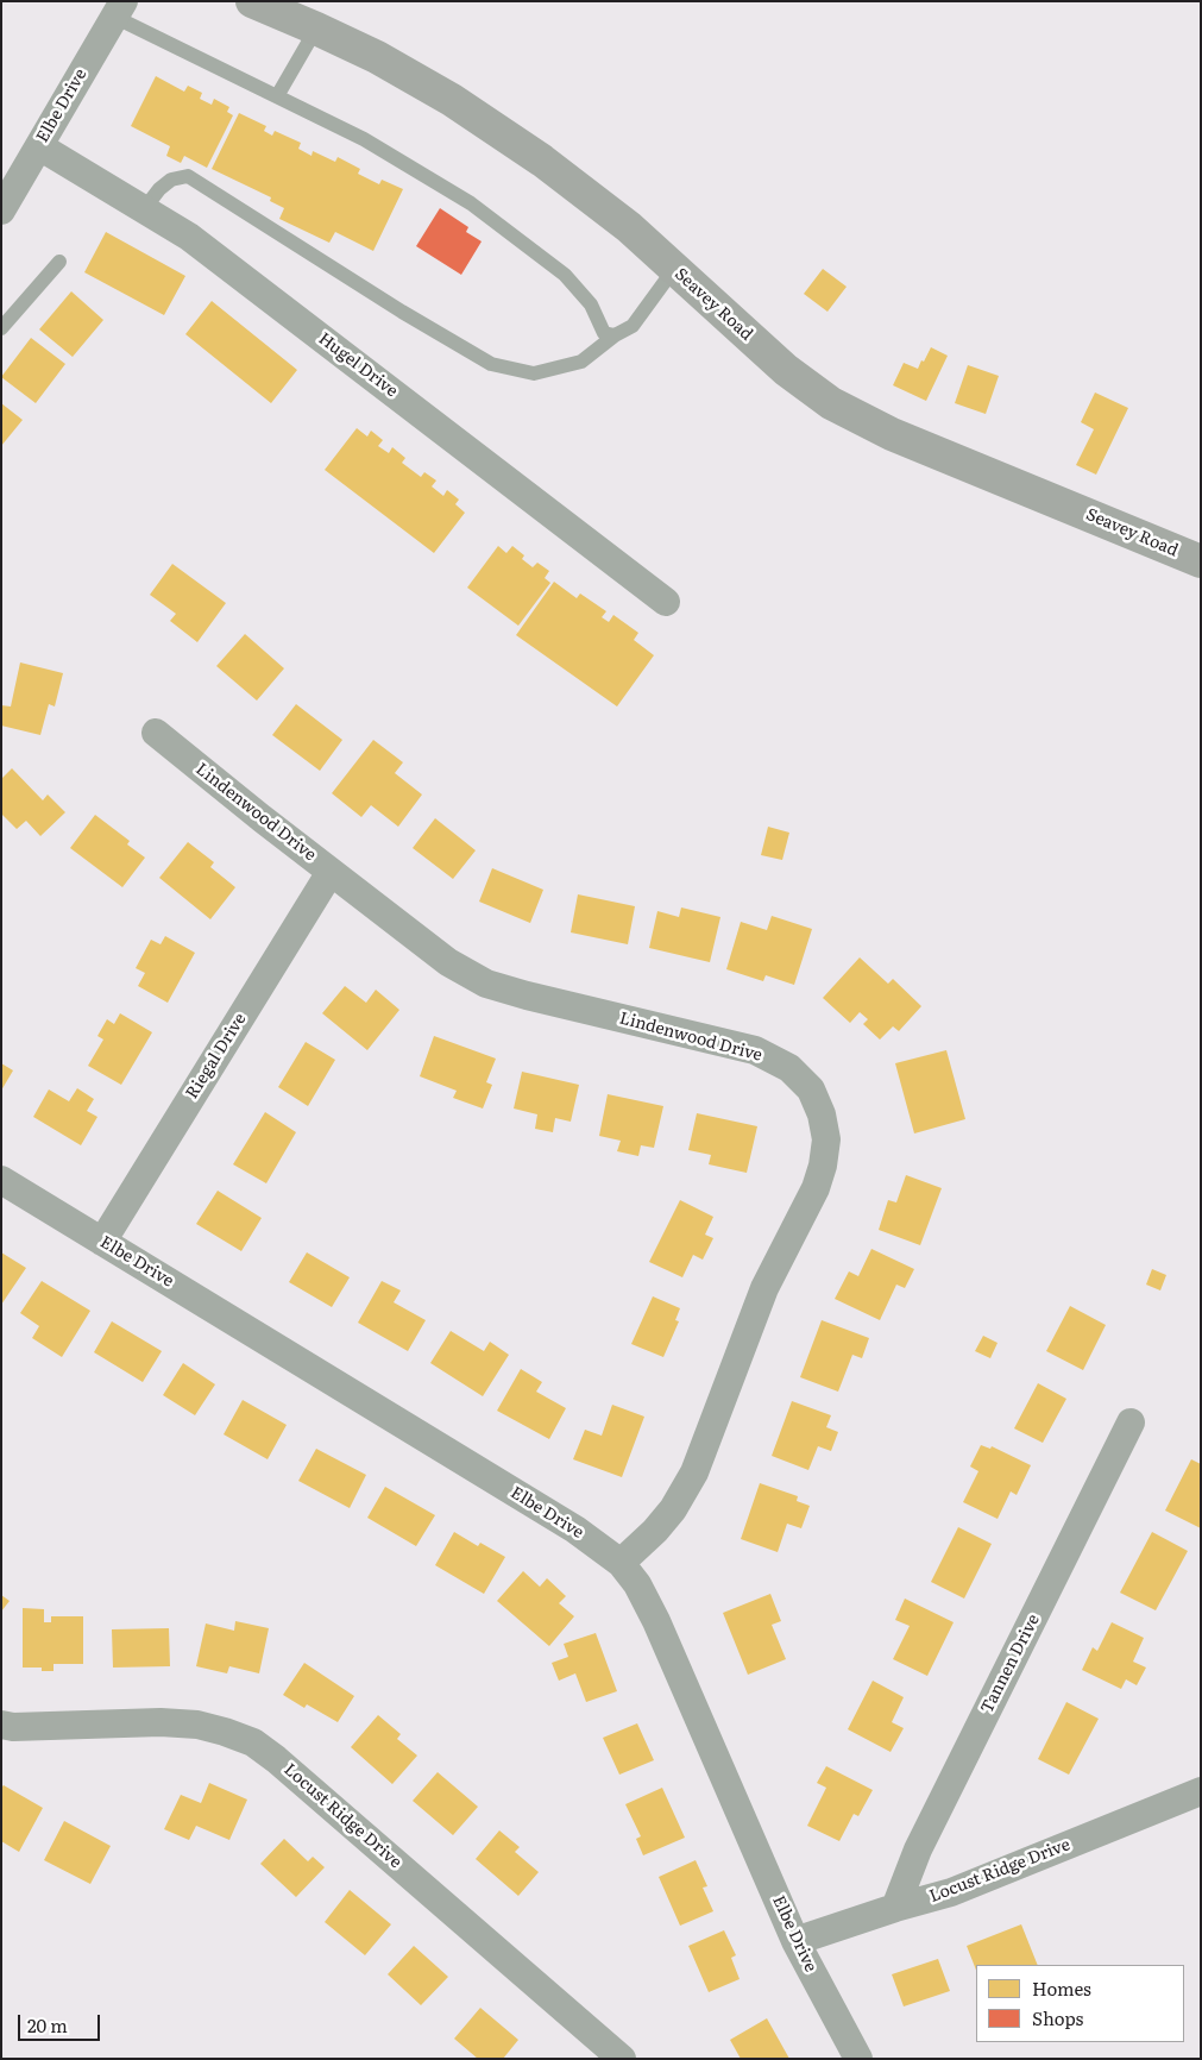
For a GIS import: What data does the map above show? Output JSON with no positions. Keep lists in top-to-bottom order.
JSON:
{
  "streets": {
    "street": [
      "Elbe Drive",
      "Seavey Road",
      "Hugel Drive",
      "Lindenwood Drive",
      "Riegal Drive",
      "Tannen Drive",
      "Locust Ridge Drive"
    ]
  },
  "crossings": [
    ["Elbe Drive", "Hugel Drive"],
    ["Elbe Drive", "Lindenwood Drive"],
    ["Elbe Drive", "Riegal Drive"],
    ["Elbe Drive", "Locust Ridge Drive"],
    ["Lindenwood Drive", "Riegal Drive"],
    ["Tannen Drive", "Locust Ridge Drive"]
  ],
  "legend": ["Homes", "Shops"],
  "scale_bar": "20 m"
}
